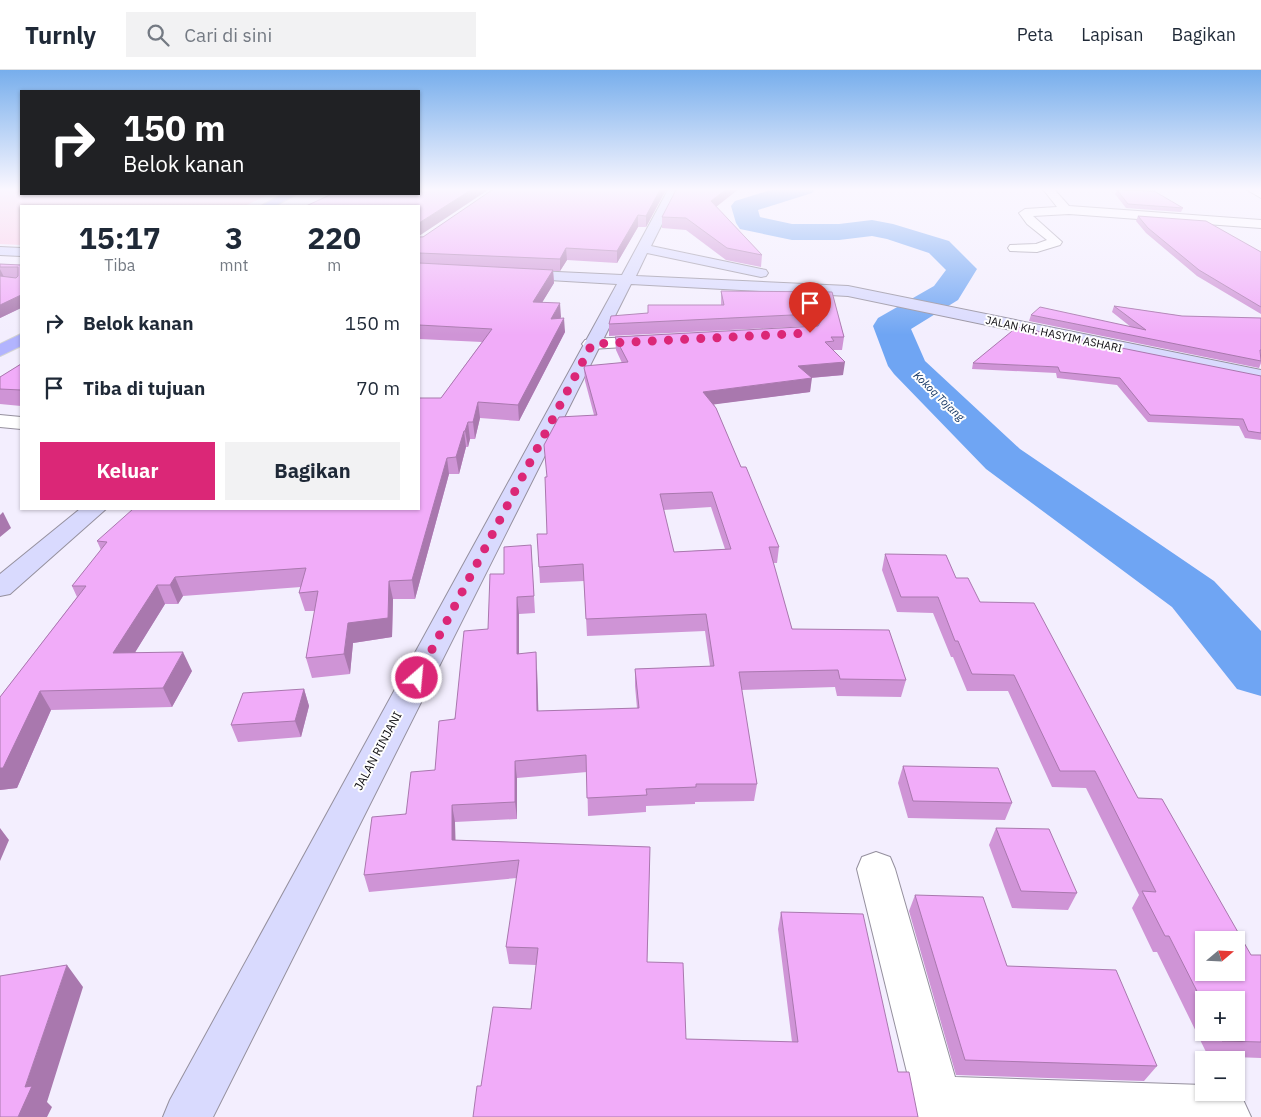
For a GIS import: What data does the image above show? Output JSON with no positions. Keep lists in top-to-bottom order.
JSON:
{
  "streets": {
    "street": ["JALAN KH. HASYIM ASHARI", "JALAN RINJANI"]
  },
  "crossings": [
    ["JALAN KH. HASYIM ASHARI", "JALAN RINJANI"]
  ],
  "water": ["Kokoq Tojang"],
  "north": "right",
  "page": {
    "header": "Turnly",
    "search": "Cari di sini",
    "nav": ["Peta", "Lapisan", "Bagikan"],
    "turn": ["150 m", "Belok kanan"],
    "eta": [
      "15:17",
      "Tiba",
      "3",
      "mnt",
      "220",
      "m"
    ],
    "list": [
      {
        "name": "Belok kanan",
        "value": "150 m"
      },
      {
        "name": "Tiba di tujuan",
        "value": "70 m"
      }
    ],
    "buttons": ["Keluar", "Bagikan"],
    "map_buttons": ["+", "−"]
  }
}
